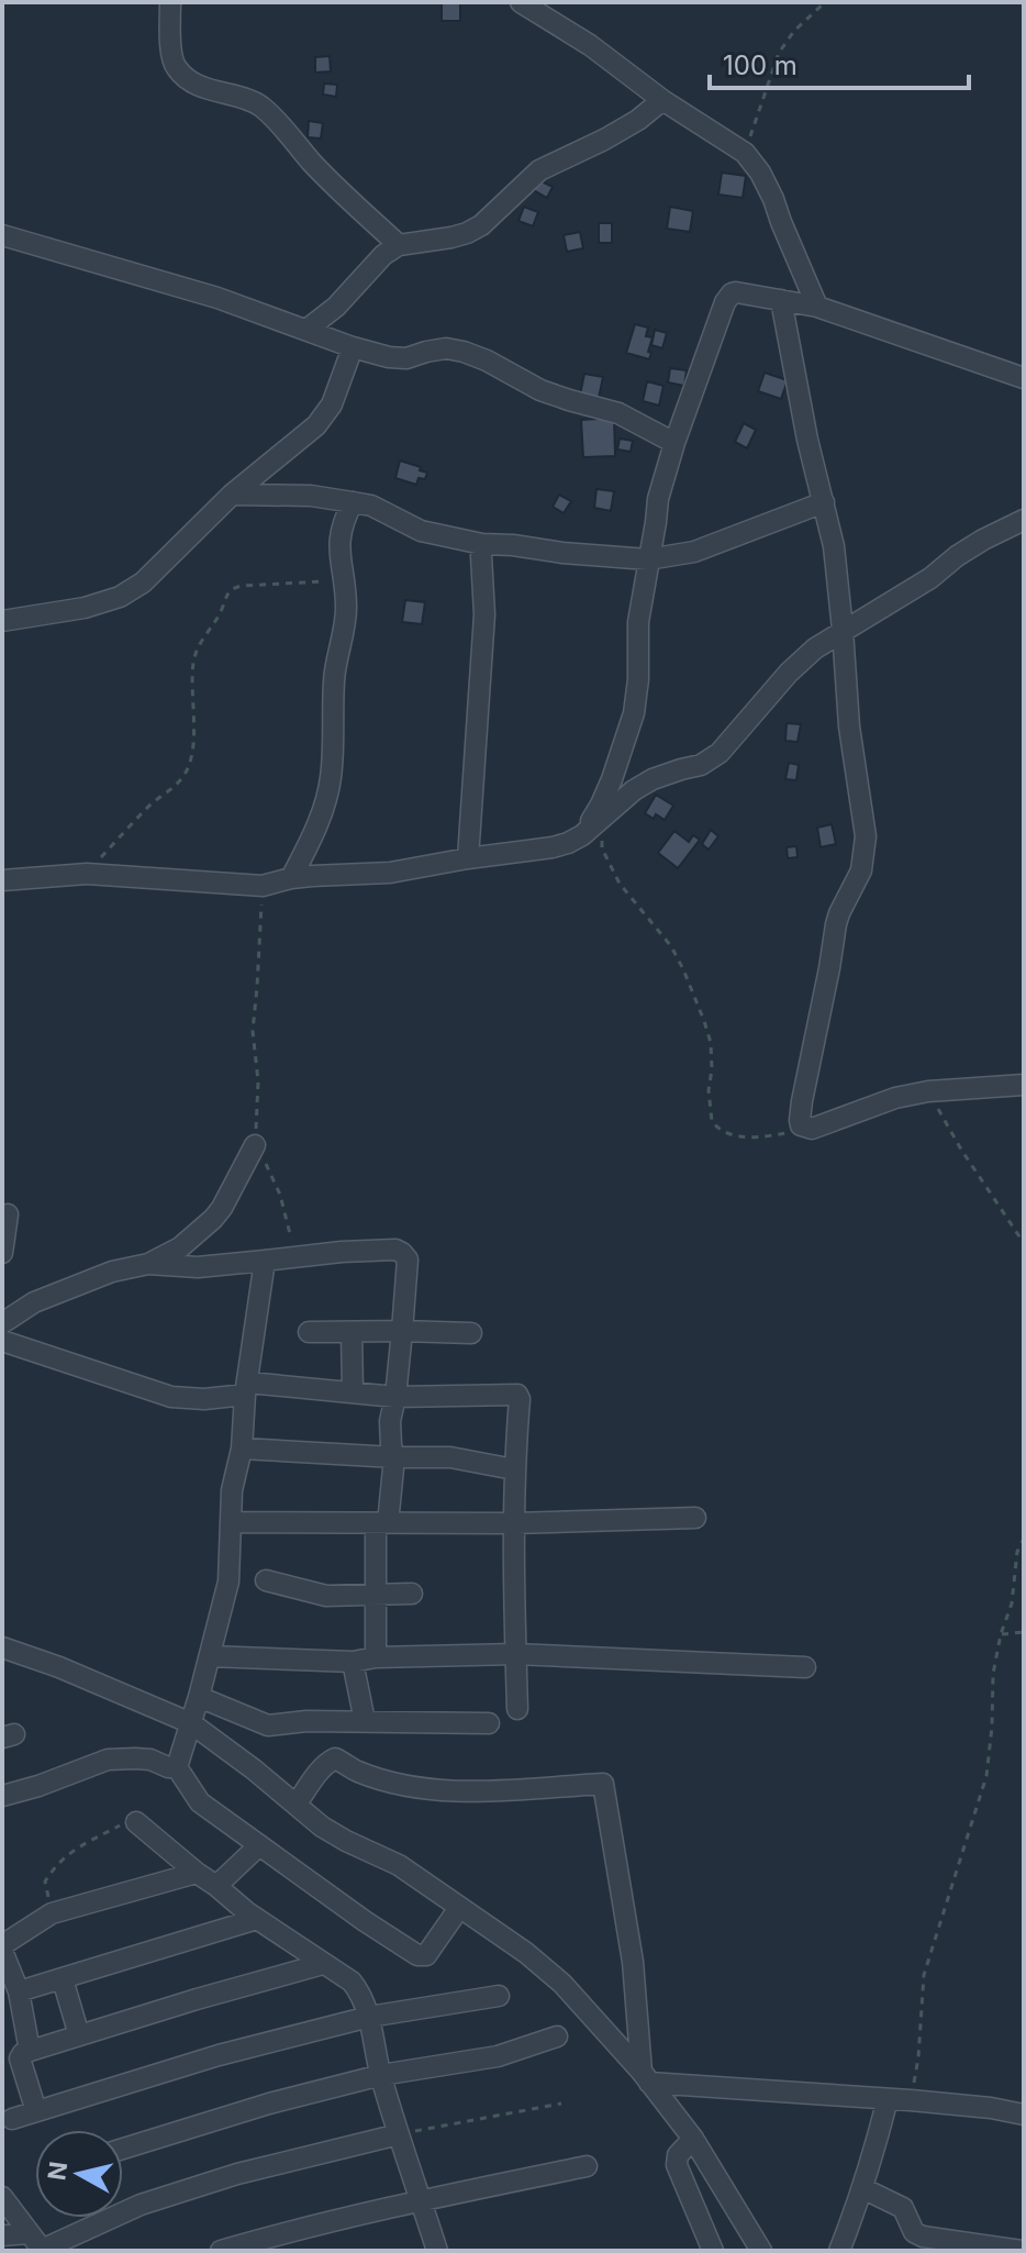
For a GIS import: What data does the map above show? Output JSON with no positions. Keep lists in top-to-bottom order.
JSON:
{
  "scale_bar": "100 m",
  "north": "left"
}
